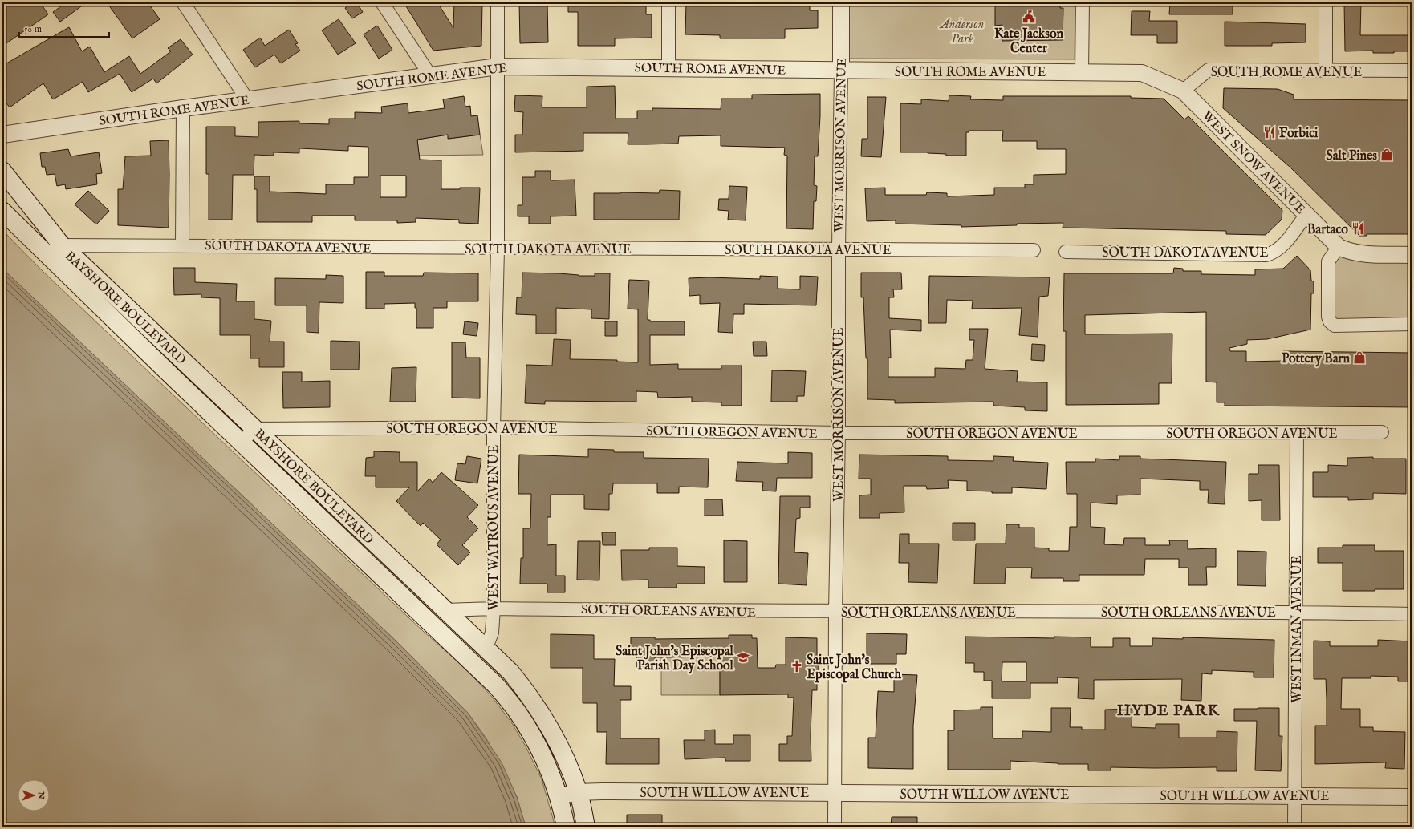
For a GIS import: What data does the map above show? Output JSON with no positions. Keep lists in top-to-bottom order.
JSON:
{
  "streets": {
    "main road": ["BAYSHORE BOULEVARD"],
    "street": [
      "SOUTH ROME AVENUE",
      "WEST MORRISON AVENUE",
      "WEST SNOW AVENUE",
      "SOUTH DAKOTA AVENUE",
      "SOUTH OREGON AVENUE",
      "WEST WATROUS AVENUE",
      "SOUTH ORLEANS AVENUE",
      "WEST INMAN AVENUE",
      "SOUTH WILLOW AVENUE"
    ]
  },
  "crossings": [
    ["SOUTH ROME AVENUE", "WEST MORRISON AVENUE"],
    ["SOUTH ROME AVENUE", "WEST SNOW AVENUE"],
    ["SOUTH ROME AVENUE", "WEST WATROUS AVENUE"],
    ["WEST MORRISON AVENUE", "SOUTH DAKOTA AVENUE"],
    ["WEST MORRISON AVENUE", "SOUTH OREGON AVENUE"],
    ["WEST MORRISON AVENUE", "SOUTH ORLEANS AVENUE"],
    ["WEST MORRISON AVENUE", "SOUTH WILLOW AVENUE"],
    ["WEST SNOW AVENUE", "SOUTH DAKOTA AVENUE"],
    ["SOUTH DAKOTA AVENUE", "BAYSHORE BOULEVARD"],
    ["SOUTH DAKOTA AVENUE", "WEST WATROUS AVENUE"],
    ["BAYSHORE BOULEVARD", "SOUTH OREGON AVENUE"],
    ["BAYSHORE BOULEVARD", "WEST WATROUS AVENUE"],
    ["BAYSHORE BOULEVARD", "SOUTH ORLEANS AVENUE"],
    ["BAYSHORE BOULEVARD", "SOUTH WILLOW AVENUE"],
    ["SOUTH OREGON AVENUE", "WEST WATROUS AVENUE"],
    ["SOUTH OREGON AVENUE", "WEST INMAN AVENUE"],
    ["WEST WATROUS AVENUE", "SOUTH ORLEANS AVENUE"],
    ["SOUTH ORLEANS AVENUE", "WEST INMAN AVENUE"],
    ["WEST INMAN AVENUE", "SOUTH WILLOW AVENUE"]
  ],
  "districts": ["HYDE PARK"],
  "parks": ["Anderson Park"],
  "places": {
    "public building": ["Kate Jackson Center"],
    "restaurant": ["Forbici", "Bartaco"],
    "shop": ["Salt Pines", "Pottery Barn"],
    "school or university": ["Saint John's Episcopal Parish Day School"],
    "church": ["Saint John's Episcopal Church"]
  },
  "scale_bar": "50 m",
  "north": "right"
}
